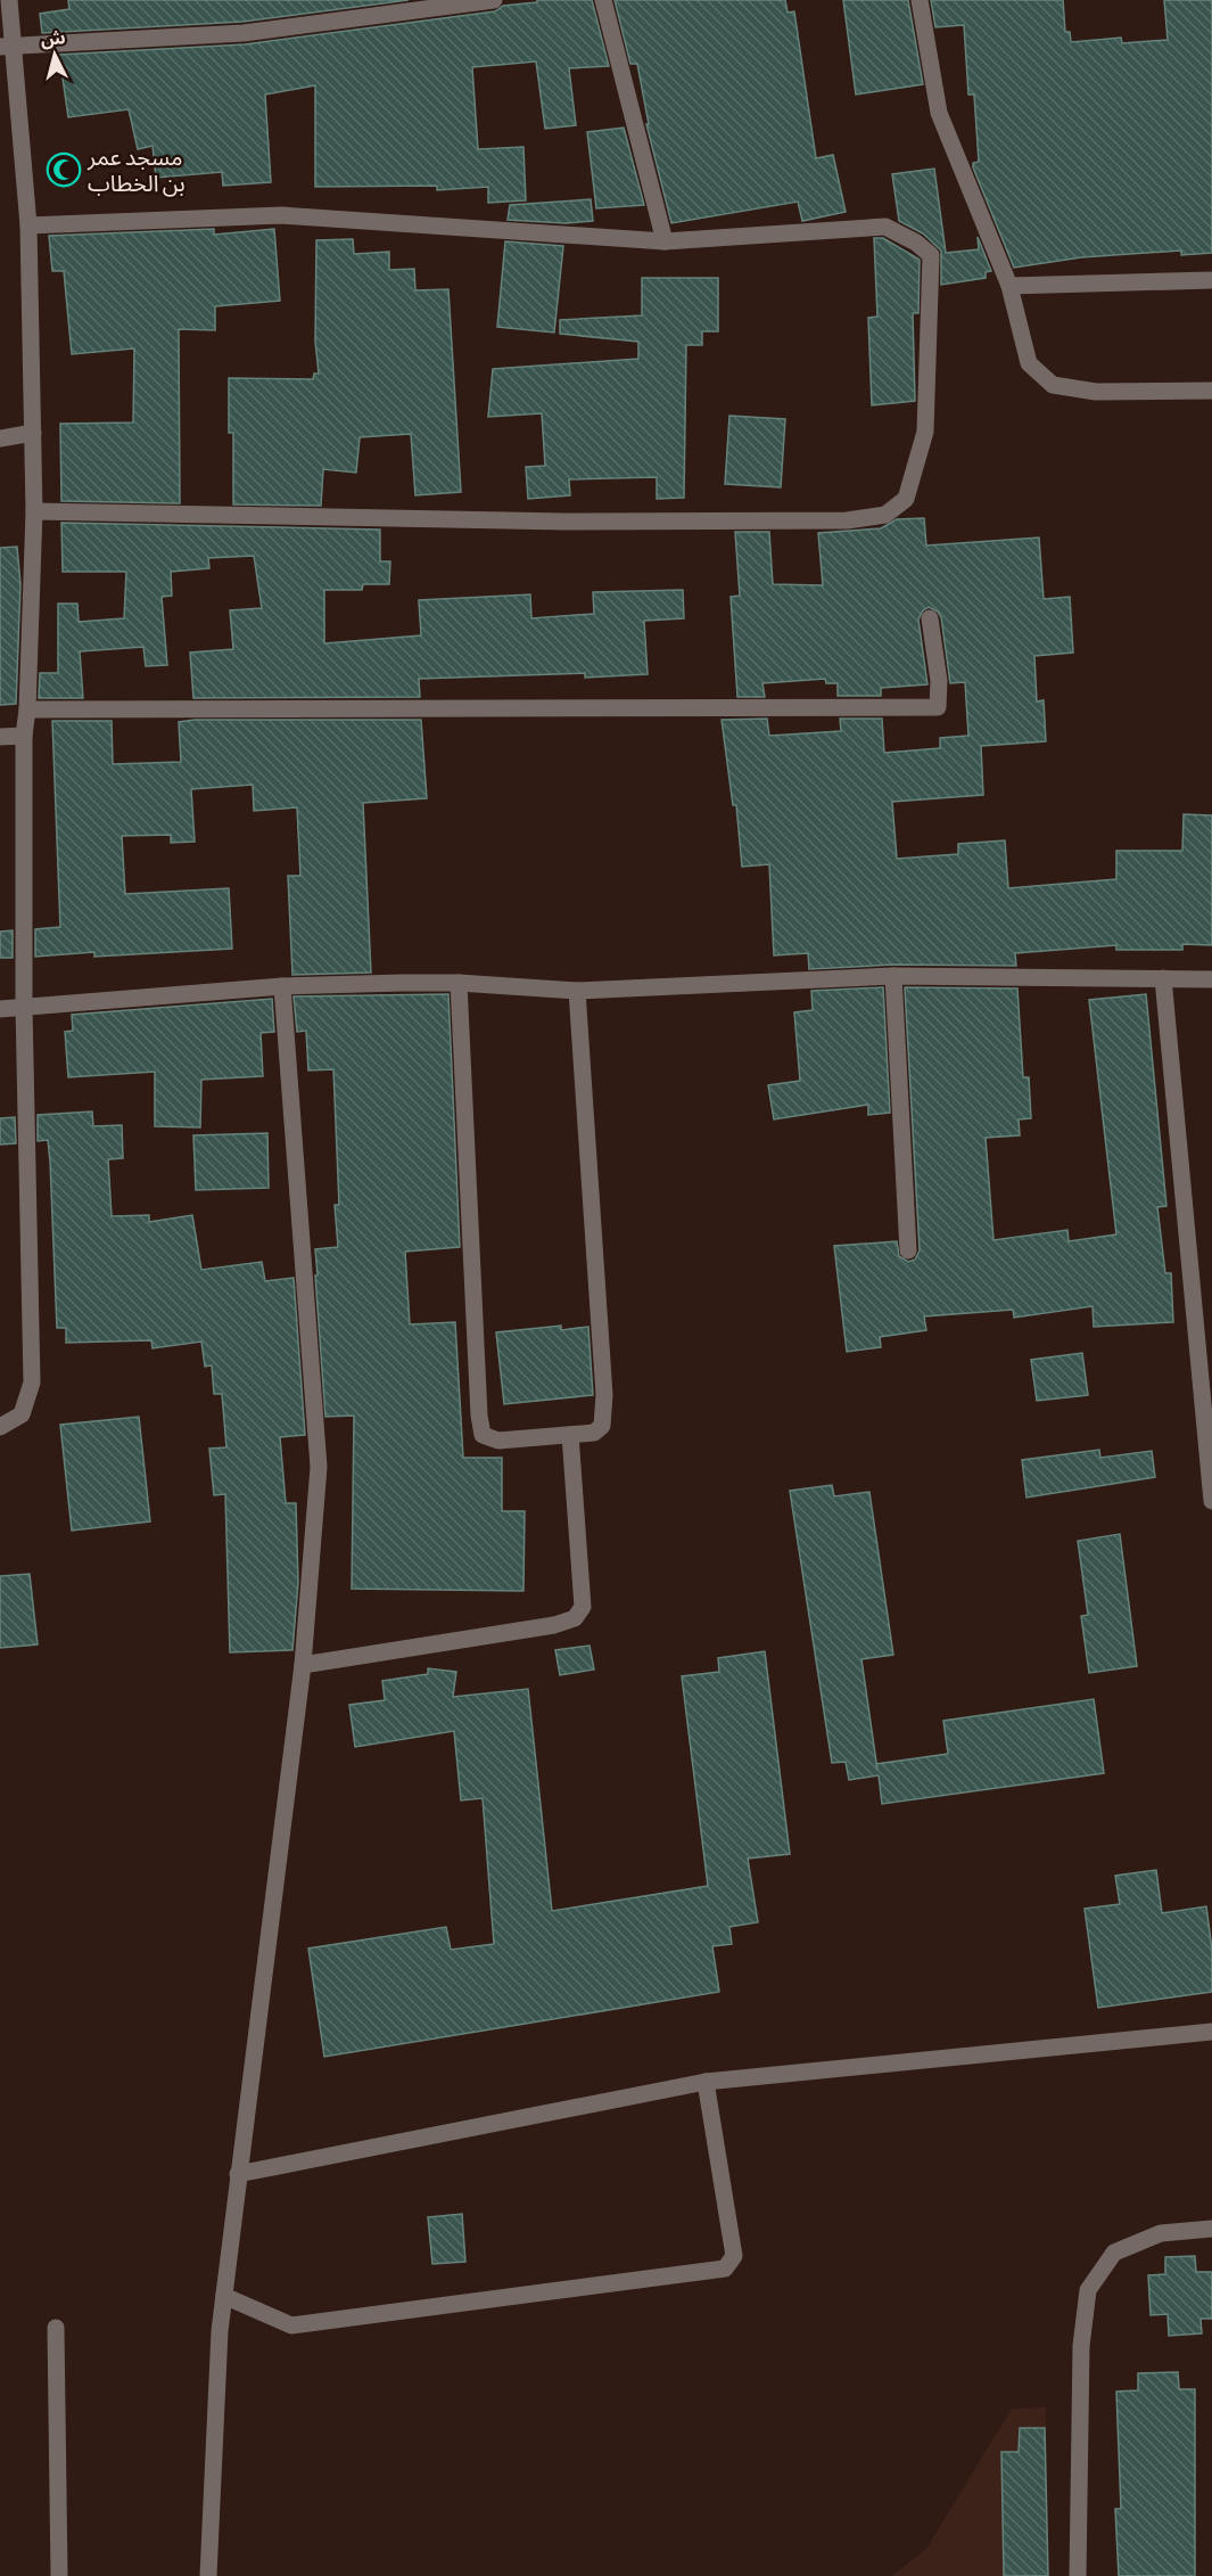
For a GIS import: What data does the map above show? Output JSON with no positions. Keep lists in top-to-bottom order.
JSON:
{
  "places": {
    "mosque": ["مسجد عمر بن الخطاب"]
  },
  "north": "top"
}
